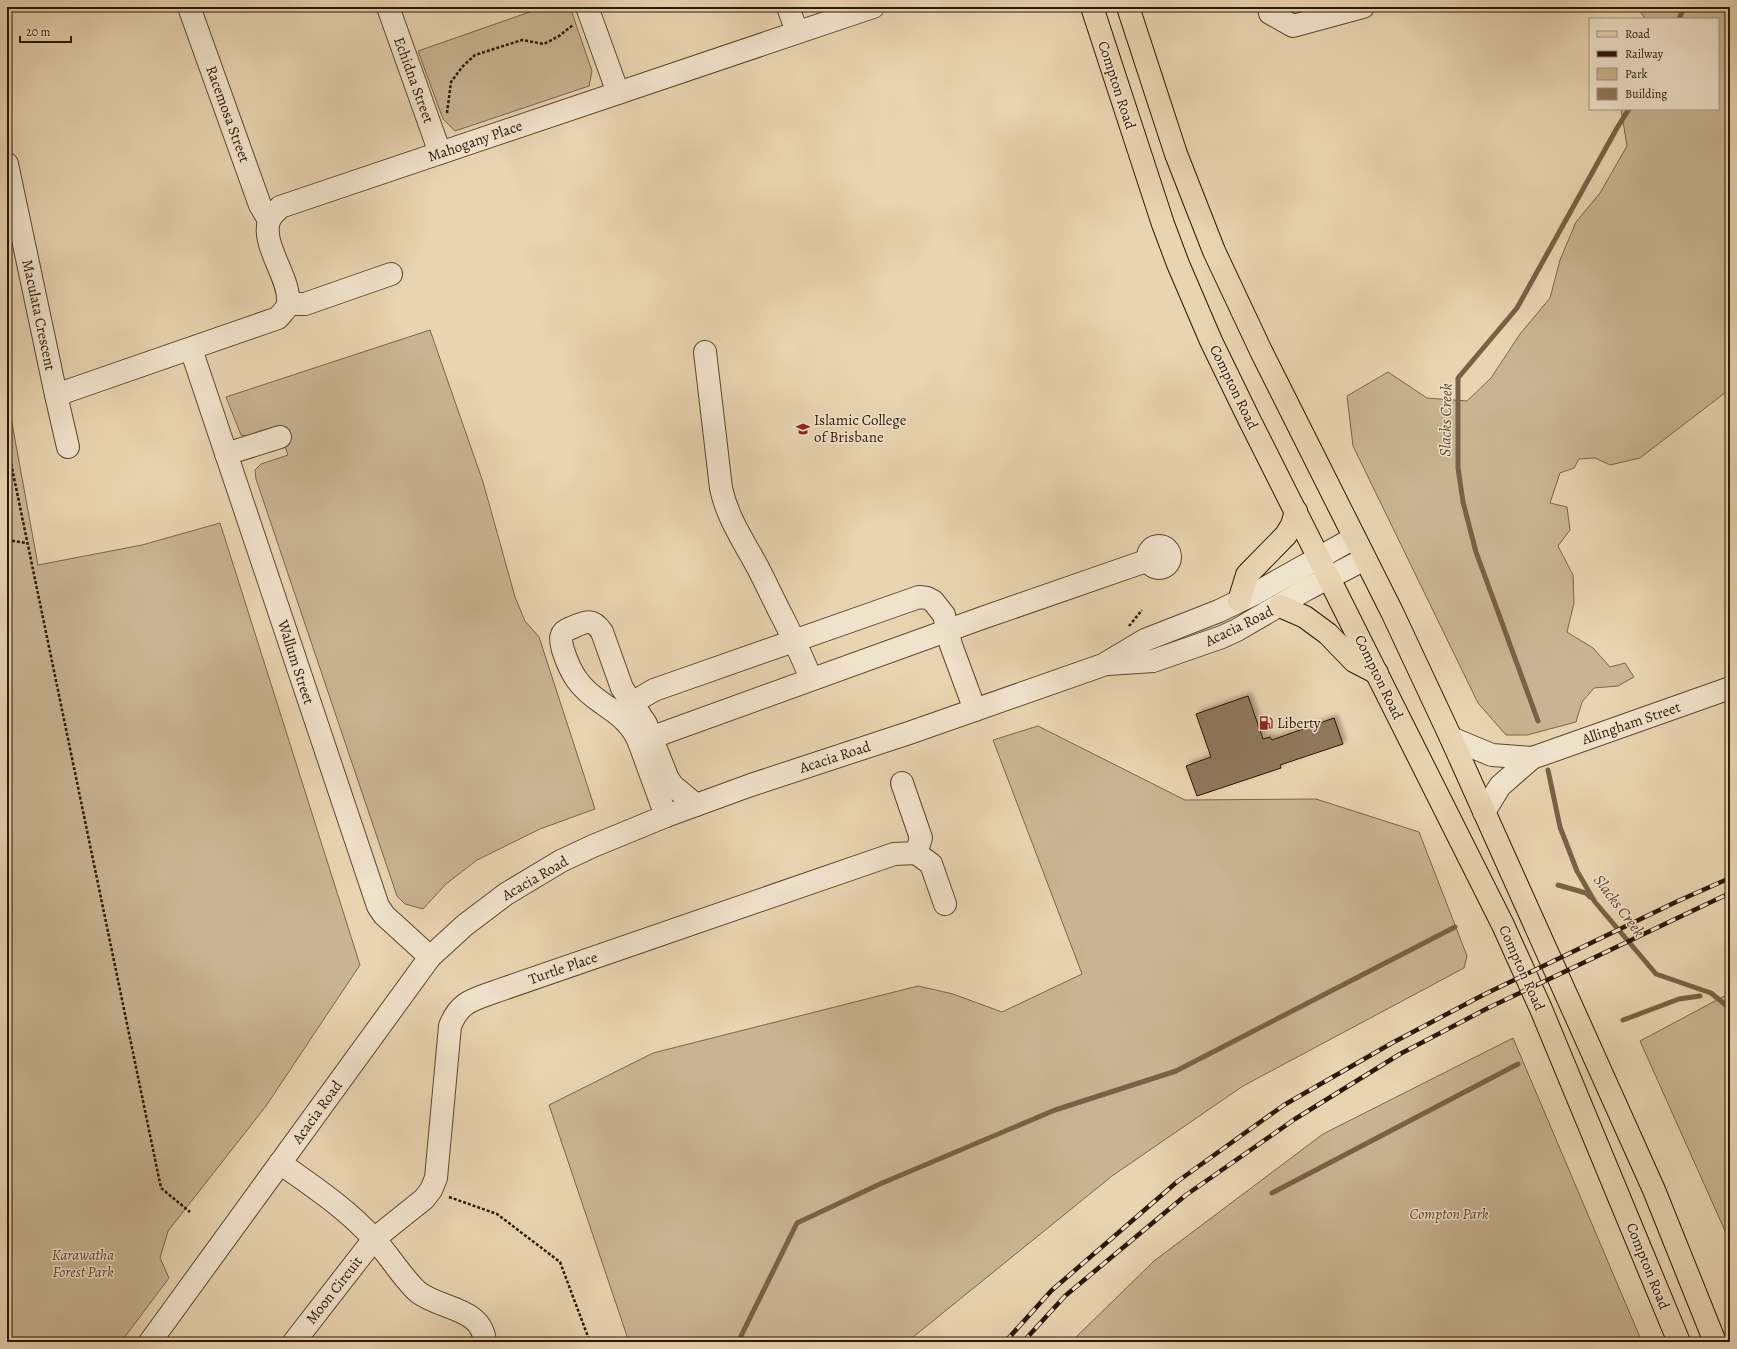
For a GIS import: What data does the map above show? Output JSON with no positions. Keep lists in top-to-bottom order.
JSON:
{
  "streets": {
    "main road": ["Compton Road"],
    "street": [
      "Echidna Street",
      "Racemosa Street",
      "Mahogany Place",
      "Maculata Crescent",
      "Acacia Road",
      "Wallum Street",
      "Allingham Street",
      "Turtle Place",
      "Moon Circuit"
    ]
  },
  "crossings": [
    ["Echidna Street", "Mahogany Place"],
    ["Compton Road", "Acacia Road"],
    ["Compton Road", "Allingham Street"],
    ["Racemosa Street", "Mahogany Place"],
    ["Acacia Road", "Wallum Street"],
    ["Acacia Road", "Moon Circuit"]
  ],
  "water": ["Slacks Creek"],
  "parks": ["Compton Park", "Karawatha Forest Park"],
  "places": {
    "school or university": ["Islamic College of Brisbane"],
    "fuel station": ["Liberty"]
  },
  "legend": [
    "Road",
    "Railway",
    "Park",
    "Building"
  ],
  "scale_bar": "20 m"
}
